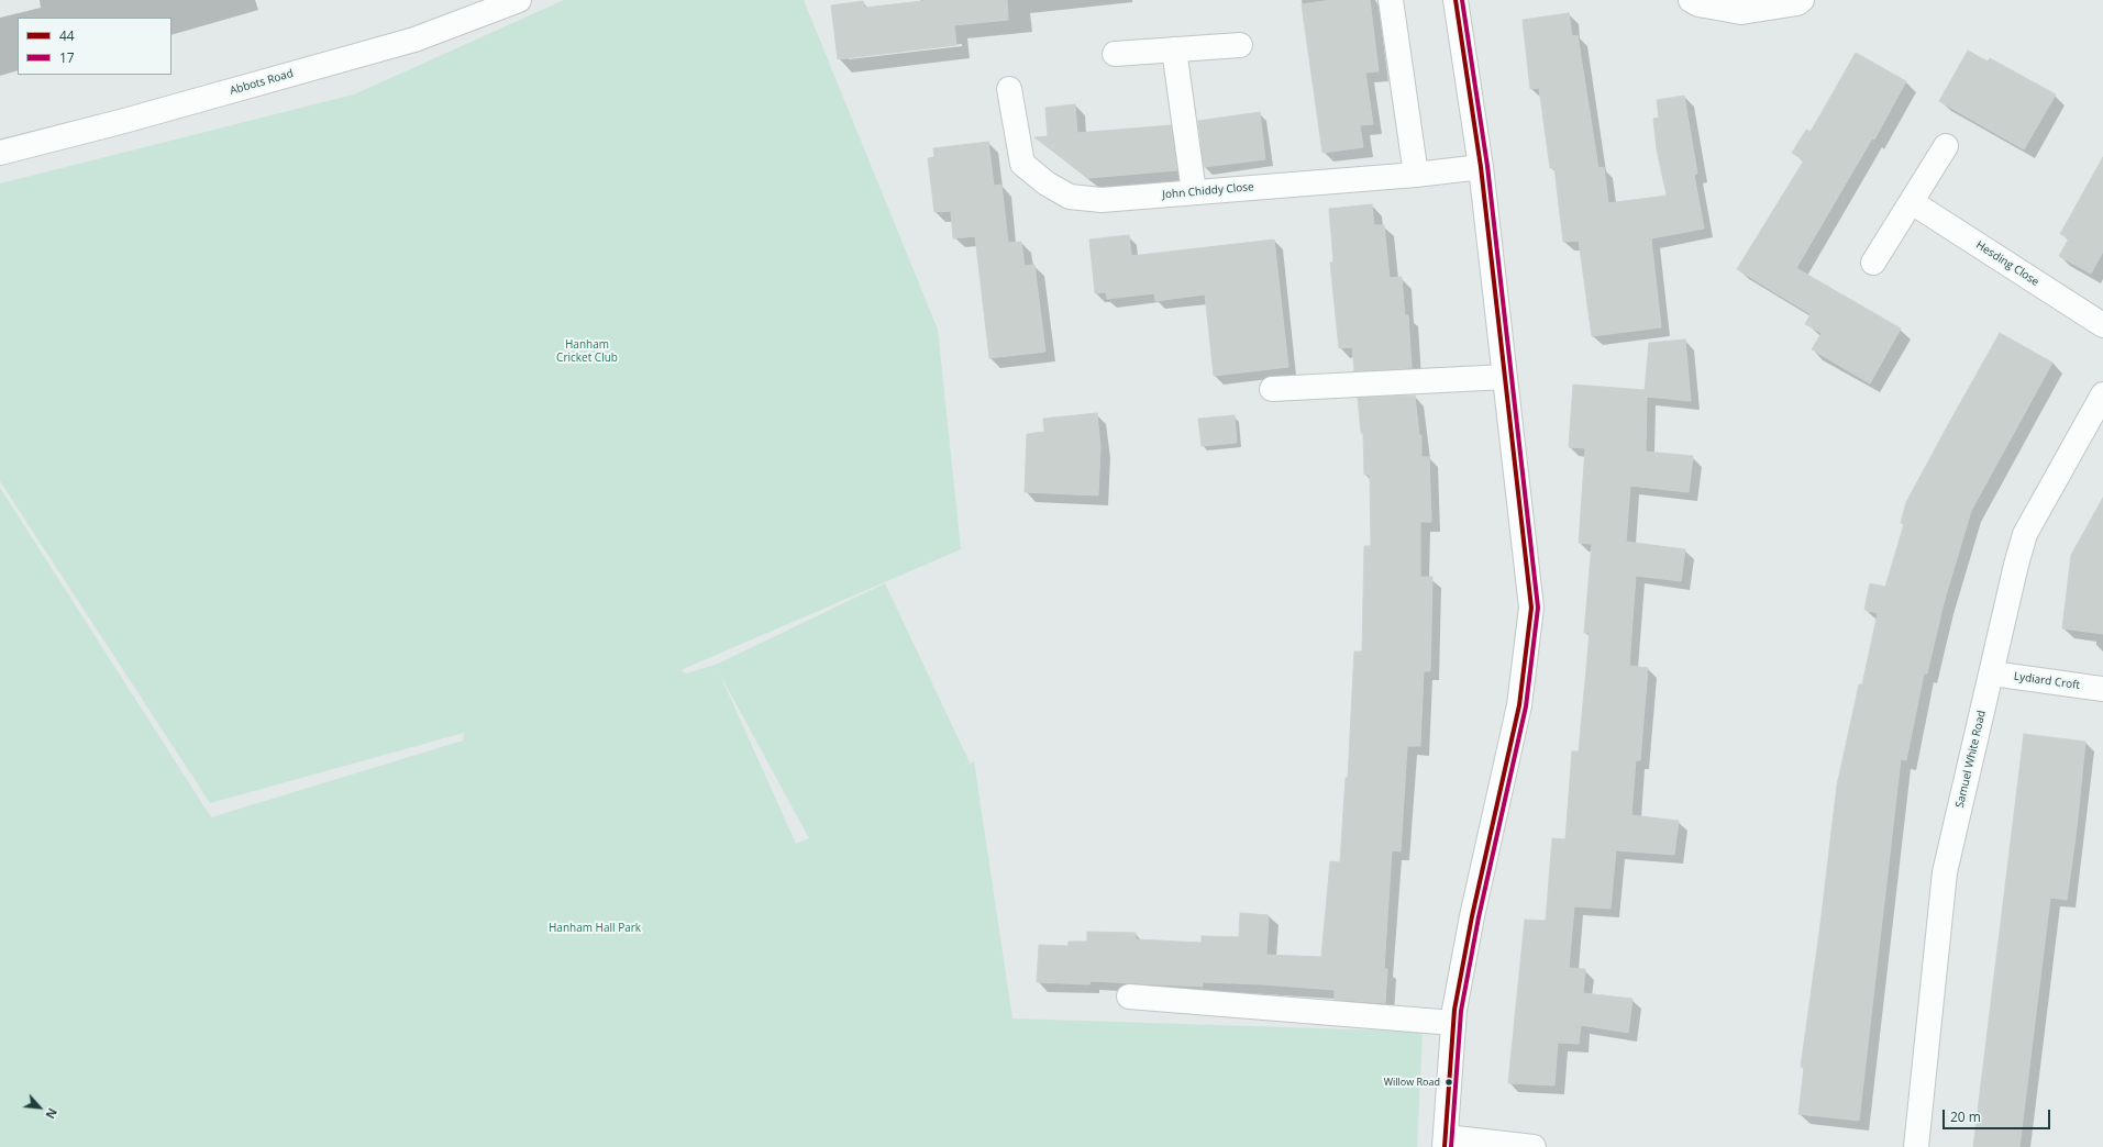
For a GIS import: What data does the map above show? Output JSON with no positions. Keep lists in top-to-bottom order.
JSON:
{
  "streets": {
    "street": [
      "Abbots Road",
      "John Chiddy Close",
      "Hesding Close",
      "Lydiard Croft",
      "Samuel White Road"
    ]
  },
  "crossings": [
    ["Lydiard Croft", "Samuel White Road"]
  ],
  "parks": ["Hanham Cricket Club", "Hanham Hall Park"],
  "places": ["Willow Road"],
  "lines": ["transit line 44", "transit line 17"],
  "legend": ["44", "17"],
  "scale_bar": "20 m",
  "north": "bottom right"
}
